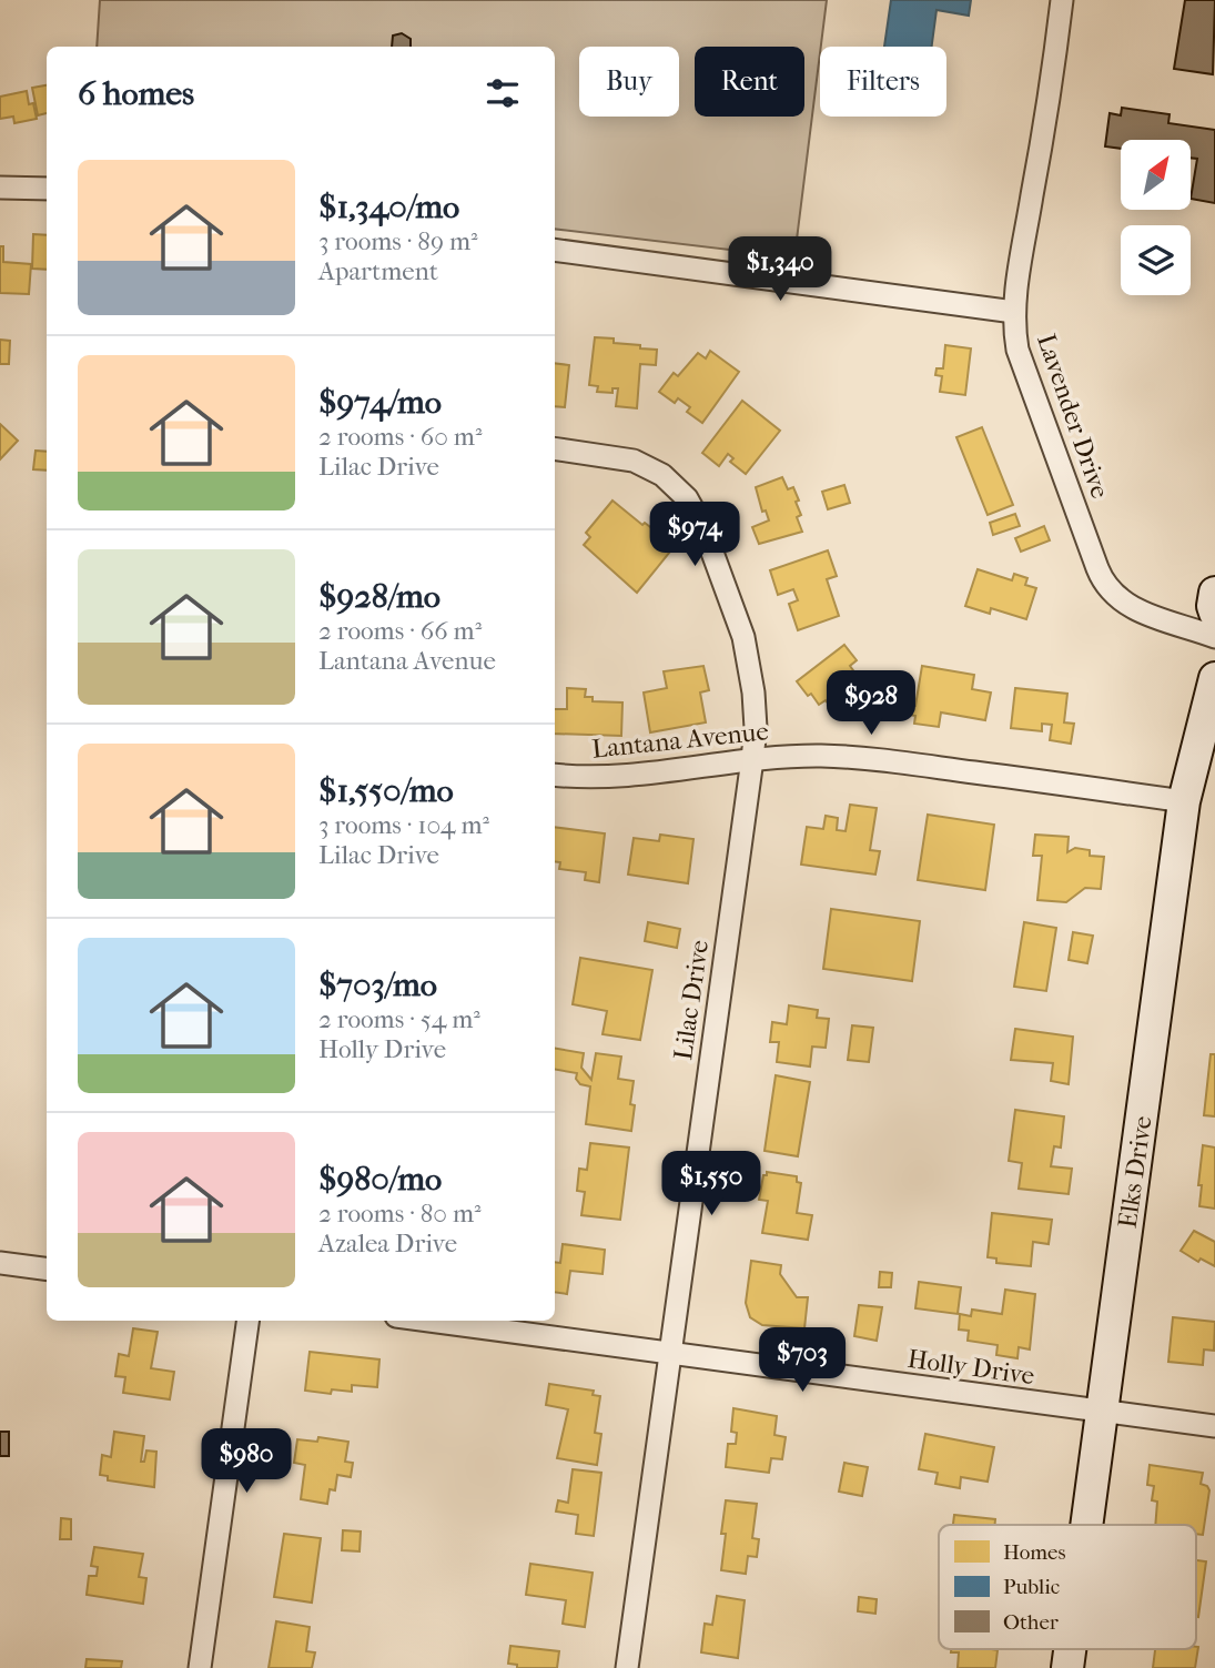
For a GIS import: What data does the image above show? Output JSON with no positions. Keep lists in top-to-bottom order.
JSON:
{
  "streets": {
    "main road": ["Elks Drive"],
    "street": [
      "Lavender Drive",
      "Lantana Avenue",
      "Lilac Drive",
      "Holly Drive"
    ]
  },
  "crossings": [
    ["Lantana Avenue", "Lilac Drive"],
    ["Lantana Avenue", "Elks Drive"],
    ["Lilac Drive", "Holly Drive"],
    ["Elks Drive", "Holly Drive"]
  ],
  "legend": ["Homes", "Public", "Other"],
  "north": "top right",
  "page": {
    "chip": ["Buy", "Rent", "Filters"],
    "heading": "6 homes",
    "list": [
      {
        "name": "$1,340/mo",
        "note": "3 rooms · 89 m² · Apartment"
      },
      {
        "name": "$974/mo",
        "note": "2 rooms · 60 m² · Lilac Drive"
      },
      {
        "name": "$928/mo",
        "note": "2 rooms · 66 m² · Lantana Avenue"
      },
      {
        "name": "$1,550/mo",
        "note": "3 rooms · 104 m² · Lilac Drive"
      },
      {
        "name": "$703/mo",
        "note": "2 rooms · 54 m² · Holly Drive"
      },
      {
        "name": "$980/mo",
        "note": "2 rooms · 80 m² · Azalea Drive"
      }
    ],
    "price": [
      "$1,340",
      "$974",
      "$928",
      "$1,550",
      "$703",
      "$980"
    ]
  }
}
